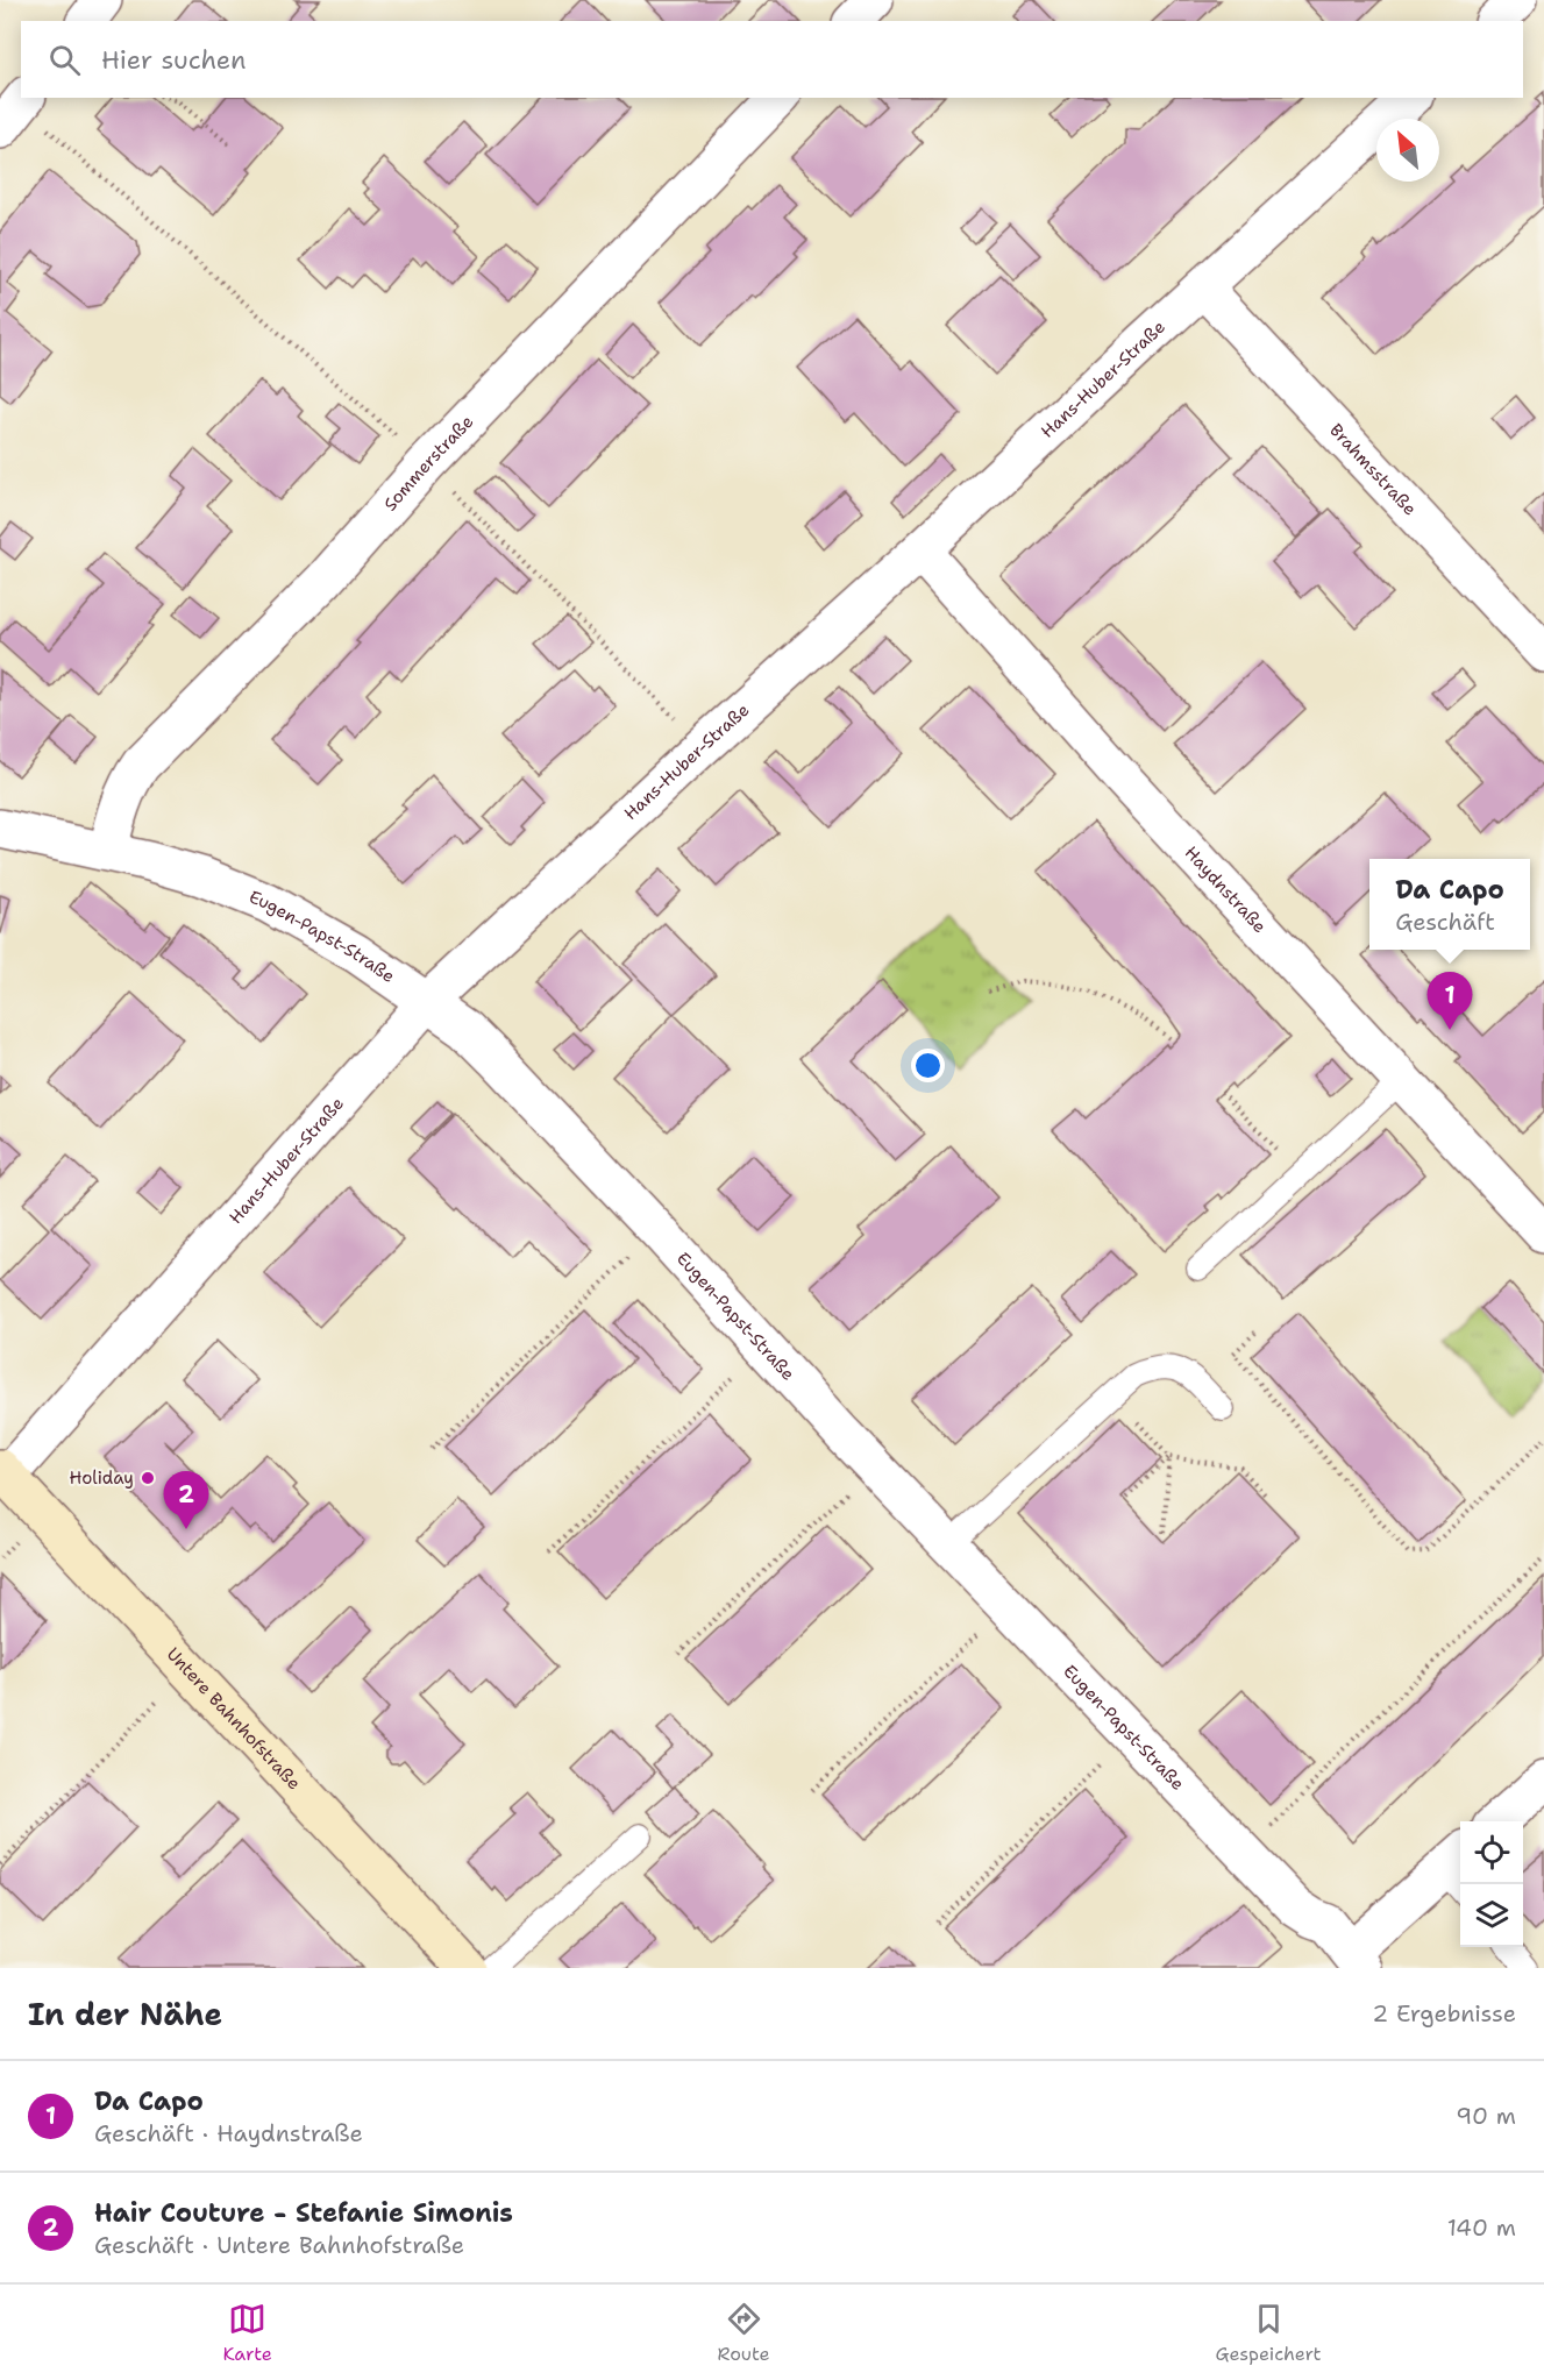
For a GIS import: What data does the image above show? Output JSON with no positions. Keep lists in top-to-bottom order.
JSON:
{
  "streets": {
    "street": [
      "Hans-Huber-Straße",
      "Sommerstraße",
      "Brahmsstraße",
      "Haydnstraße",
      "Eugen-Papst-Straße",
      "Untere Bahnhofstraße"
    ]
  },
  "crossings": [
    ["Hans-Huber-Straße", "Brahmsstraße"],
    ["Hans-Huber-Straße", "Haydnstraße"],
    ["Hans-Huber-Straße", "Eugen-Papst-Straße"],
    ["Hans-Huber-Straße", "Untere Bahnhofstraße"],
    ["Sommerstraße", "Eugen-Papst-Straße"]
  ],
  "places": ["Holiday"],
  "north": "top left",
  "page": {
    "search": "Hier suchen",
    "popup": ["Da Capo", "Geschäft"],
    "pins": ["1", "2"],
    "heading": ["In der Nähe", "2 Ergebnisse"],
    "list": [
      {
        "mark": "1",
        "name": "Da Capo",
        "note": "Geschäft · Haydnstraße",
        "value": "90 m"
      },
      {
        "mark": "2",
        "name": "Hair Couture - Stefanie Simonis",
        "note": "Geschäft · Untere Bahnhofstraße",
        "value": "140 m"
      }
    ],
    "nav": ["Karte", "Route", "Gespeichert"]
  }
}
